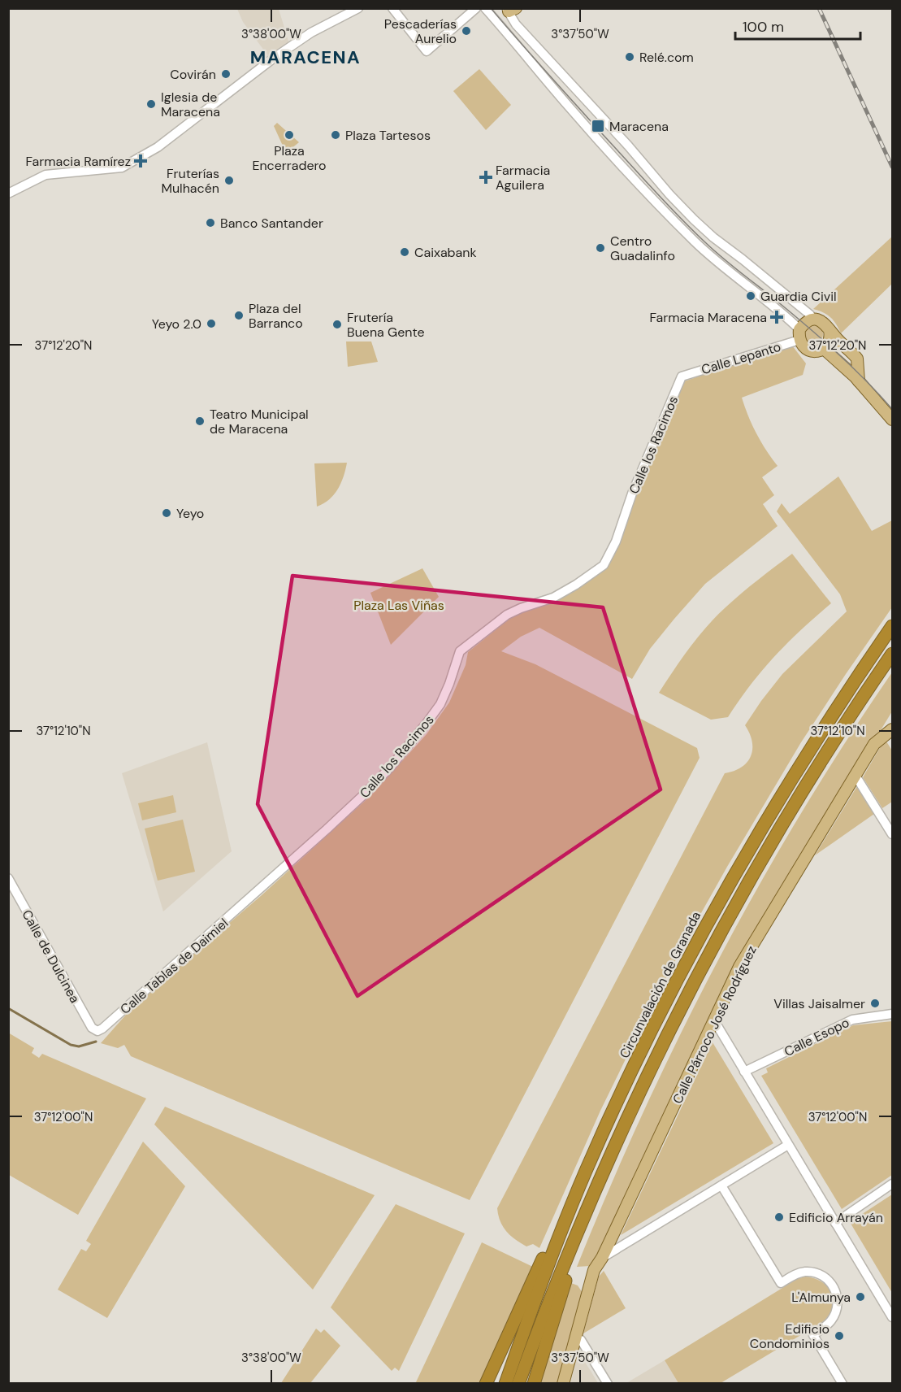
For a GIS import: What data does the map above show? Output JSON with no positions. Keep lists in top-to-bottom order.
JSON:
{
  "streets": {
    "highway": ["Circunvalación de Granada"],
    "main road": ["Calle Párroco José Rodríguez"],
    "street": [
      "Calle Lepanto",
      "Calle los Racimos",
      "Calle de Dulcinea",
      "Calle Tablas de Daimiel",
      "Calle Esopo"
    ]
  },
  "crossings": [
    ["Calle Lepanto", "Calle los Racimos"],
    ["Calle los Racimos", "Calle Tablas de Daimiel"],
    ["Calle de Dulcinea", "Calle Tablas de Daimiel"]
  ],
  "districts": ["MARACENA"],
  "parks": ["Plaza Las Viñas"],
  "places": {
    "other": [
      "Pescaderías Aurelio",
      "Relé.com",
      "Covirán",
      "Iglesia de Maracena",
      "Plaza Encerradero",
      "Plaza Tartesos",
      "Fruterías Mulhacén",
      "Banco Santander",
      "Centro Guadalinfo",
      "Caixabank",
      "Guardia Civil",
      "Plaza del Barranco",
      "Yeyo 2.0",
      "Frutería Buena Gente",
      "Teatro Municipal de Maracena",
      "Yeyo",
      "Villas Jaisalmer",
      "Edificio Arrayán",
      "L'Almunya",
      "Edificio Condominios"
    ],
    "transit": ["Maracena"],
    "health": ["Farmacia Ramírez", "Farmacia Aguilera", "Farmacia Maracena"]
  },
  "scale_bar": "100 m",
  "coordinates": [
    "3°38'00\"W",
    "3°37'50\"W",
    "37°12'20\"N",
    "37°12'10\"N",
    "37°12'00\"N"
  ]
}
